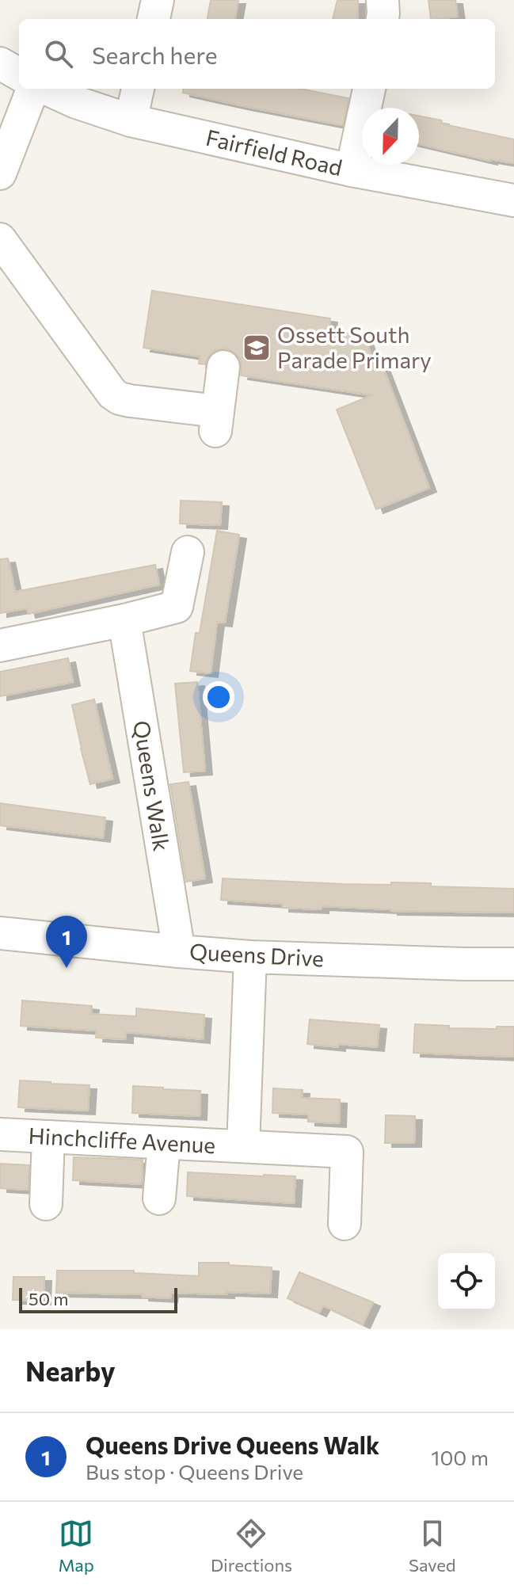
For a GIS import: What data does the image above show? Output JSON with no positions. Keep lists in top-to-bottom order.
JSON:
{
  "streets": {
    "street": [
      "Fairfield Road",
      "Queens Walk",
      "Queens Drive",
      "Hinchcliffe Avenue"
    ]
  },
  "crossings": [
    ["Queens Walk", "Queens Drive"],
    ["Queens Drive", "Hinchcliffe Avenue"]
  ],
  "places": {
    "school or university": ["Ossett South Parade Primary"]
  },
  "scale_bar": "50 m",
  "north": "bottom",
  "page": {
    "search": "Search here",
    "pins": "1",
    "scale": "50 m",
    "heading": "Nearby",
    "list": [
      {
        "mark": "1",
        "name": "Queens Drive Queens Walk",
        "note": "Bus stop · Queens Drive",
        "value": "100 m"
      }
    ],
    "nav": ["Map", "Directions", "Saved"]
  }
}
